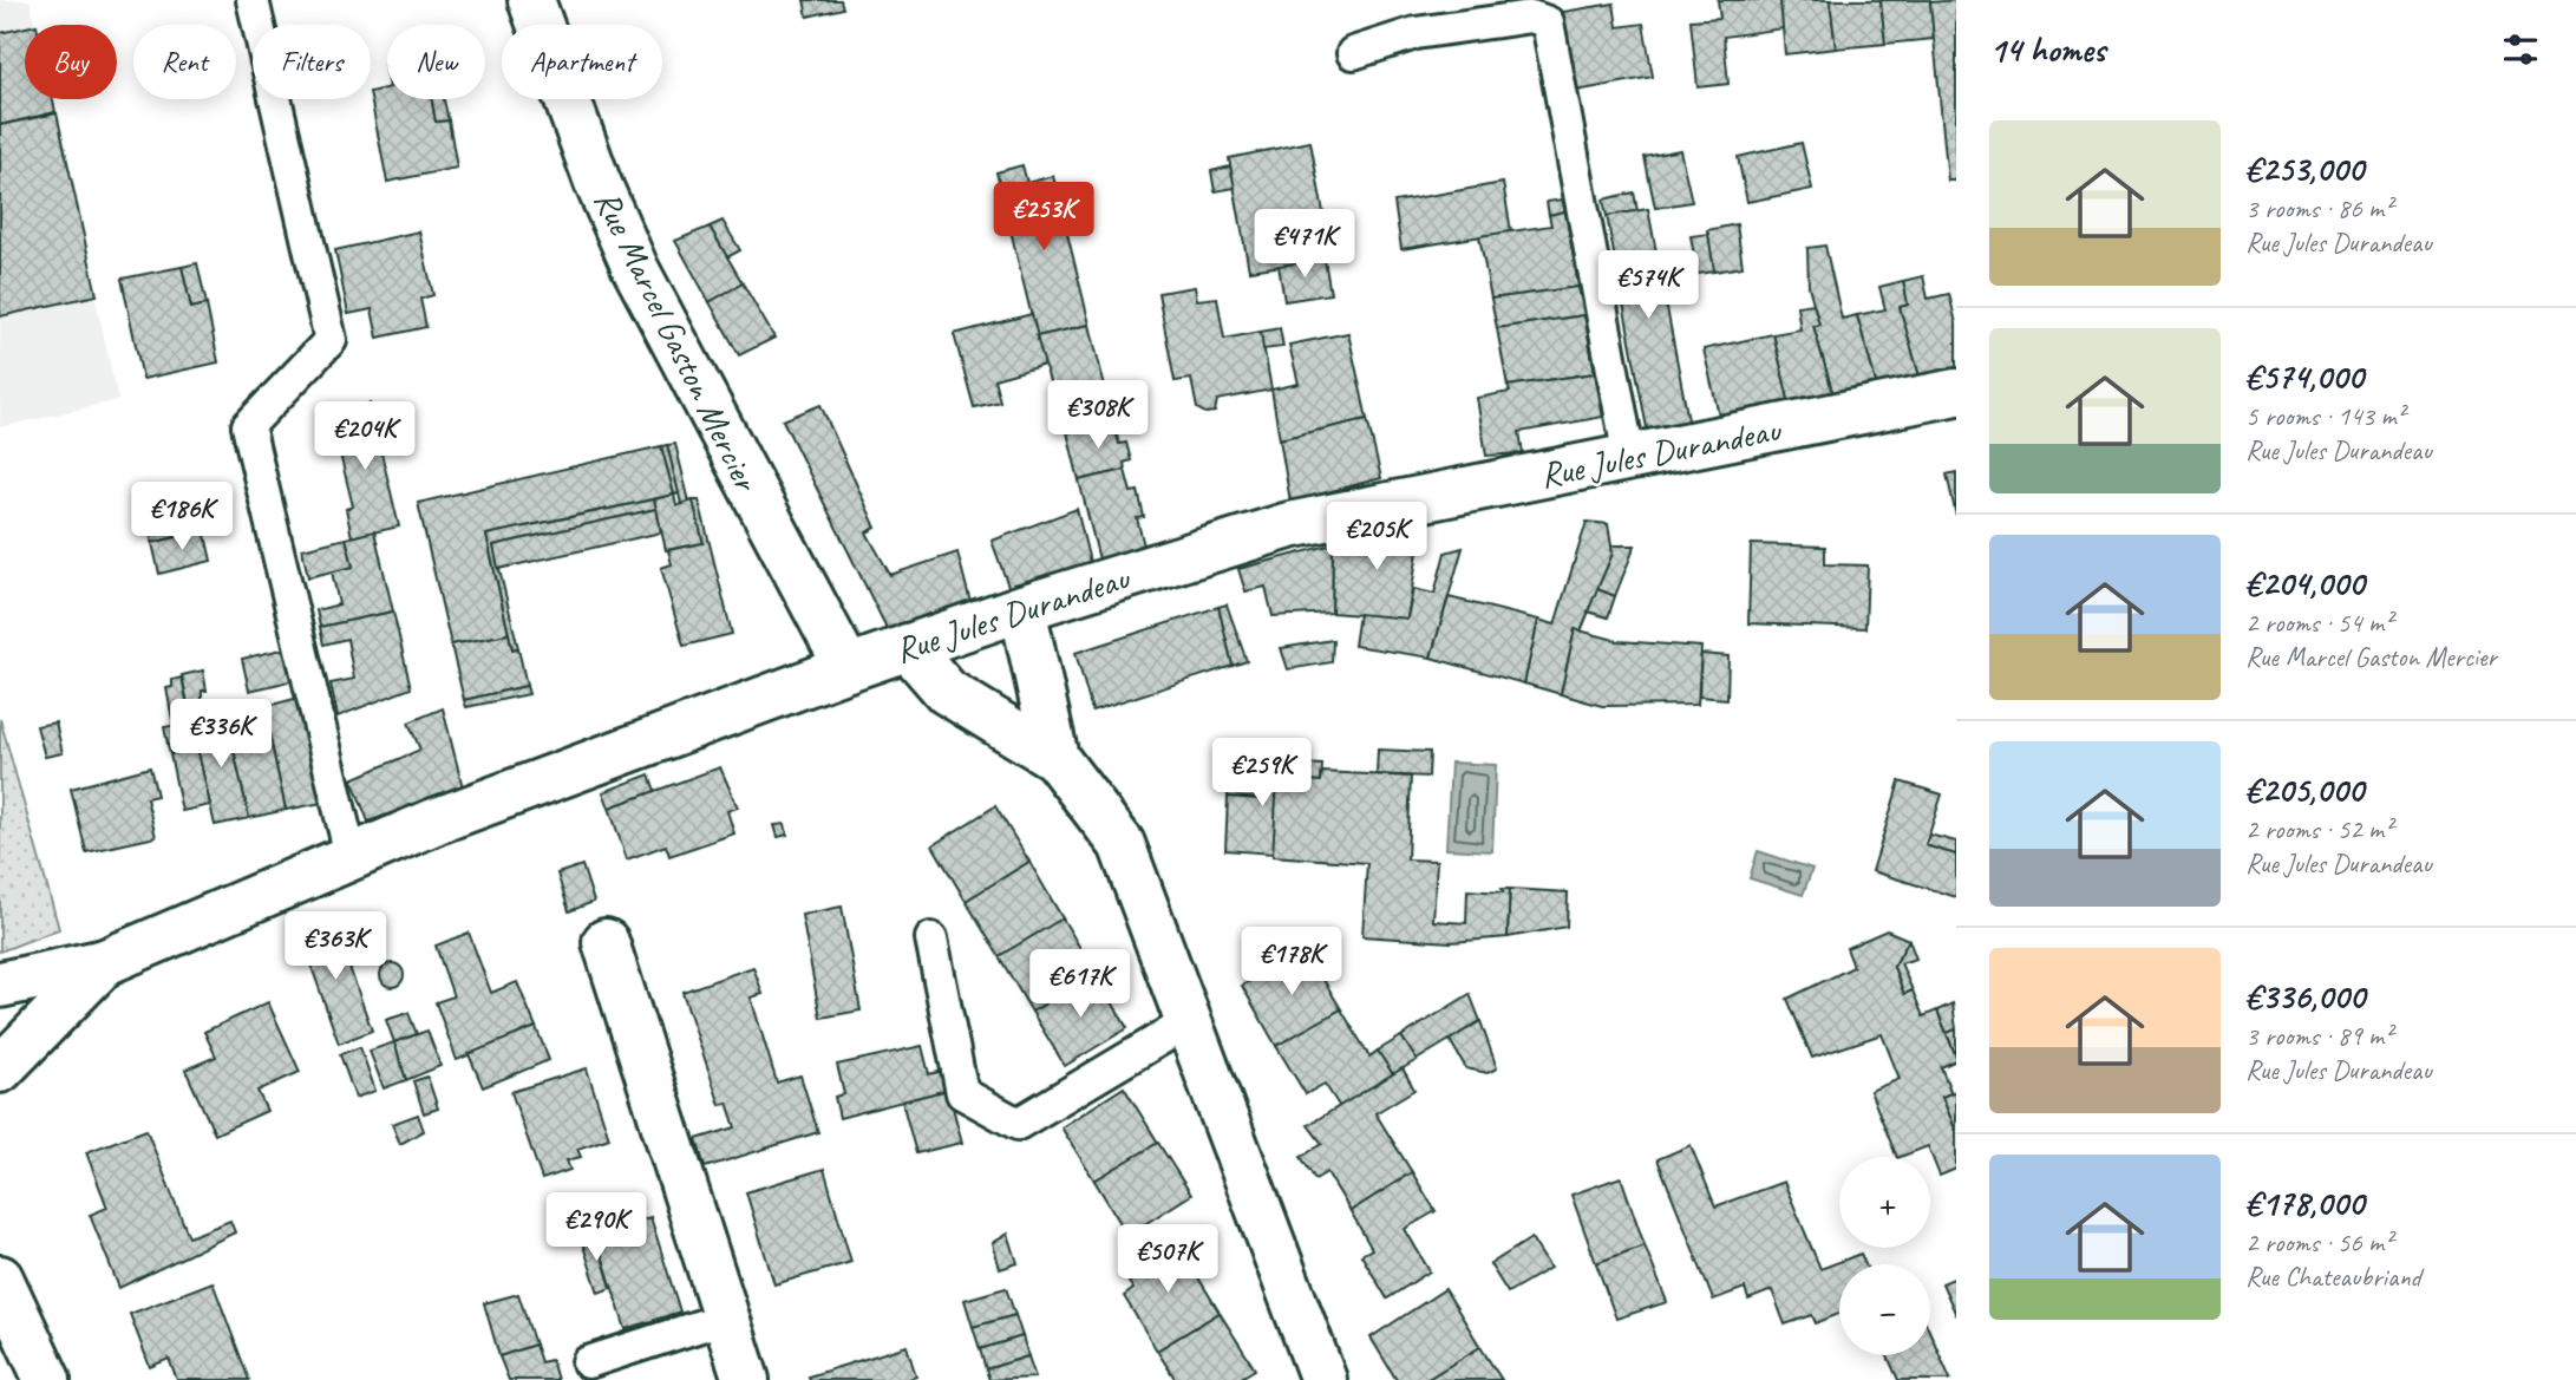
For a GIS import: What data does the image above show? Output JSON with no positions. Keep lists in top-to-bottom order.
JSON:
{
  "streets": {
    "street": ["Rue Marcel Gaston Mercier", "Rue Jules Durandeau"]
  },
  "crossings": [
    ["Rue Marcel Gaston Mercier", "Rue Jules Durandeau"]
  ],
  "page": {
    "heading": "14 homes",
    "chip": [
      "Buy",
      "Rent",
      "Filters",
      "New",
      "Apartment"
    ],
    "list": [
      {
        "name": "€253,000",
        "note": "3 rooms · 86 m² · Rue Jules Durandeau"
      },
      {
        "name": "€574,000",
        "note": "5 rooms · 143 m² · Rue Jules Durandeau"
      },
      {
        "name": "€204,000",
        "note": "2 rooms · 54 m² · Rue Marcel Gaston Mercier"
      },
      {
        "name": "€205,000",
        "note": "2 rooms · 52 m² · Rue Jules Durandeau"
      },
      {
        "name": "€336,000",
        "note": "3 rooms · 89 m² · Rue Jules Durandeau"
      },
      {
        "name": "€178,000",
        "note": "2 rooms · 56 m² · Rue Chateaubriand"
      }
    ],
    "price": [
      "€253K",
      "€471K",
      "€574K",
      "€308K",
      "€204K",
      "€186K",
      "€205K",
      "€336K",
      "€259K",
      "€363K",
      "€178K",
      "€617K",
      "€290K",
      "€507K"
    ],
    "map_buttons": ["+", "−"]
  }
}
